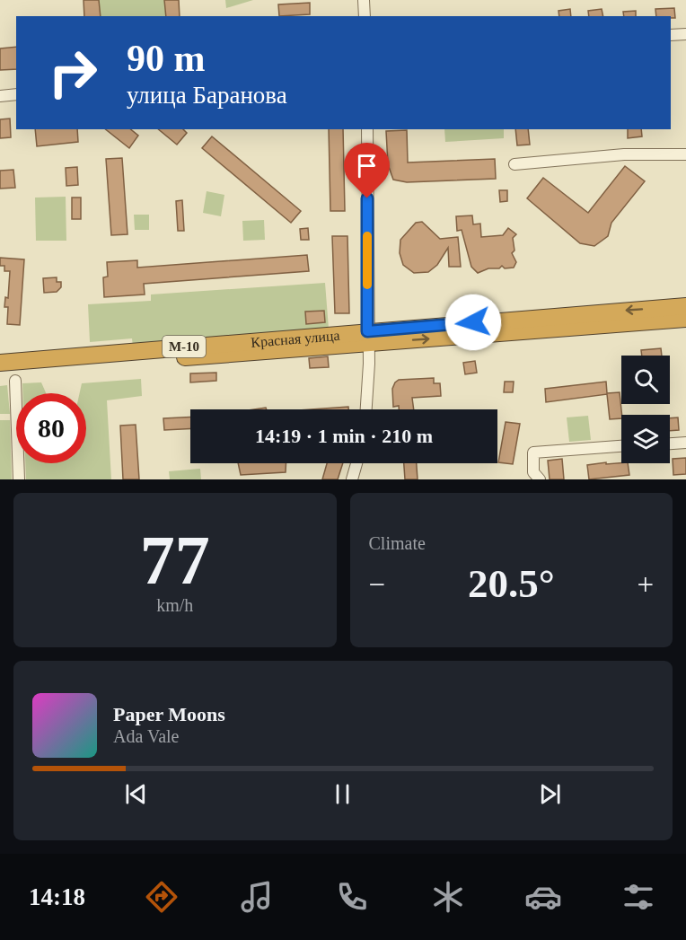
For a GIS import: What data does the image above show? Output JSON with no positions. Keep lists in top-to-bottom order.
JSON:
{
  "streets": {
    "highway": ["Красная улица", "М-10"]
  },
  "page": {
    "turn": ["90 m", "улица Баранова"],
    "limit": "80",
    "trip": "14:19 · 1 min · 210 m",
    "tile": [
      ["77", "km/h"],
      "Climate"
    ],
    "heat": ["−", "20.5°", "+"],
    "song": ["Paper Moons", "Ada Vale"],
    "tabs": "14:18"
  }
}
